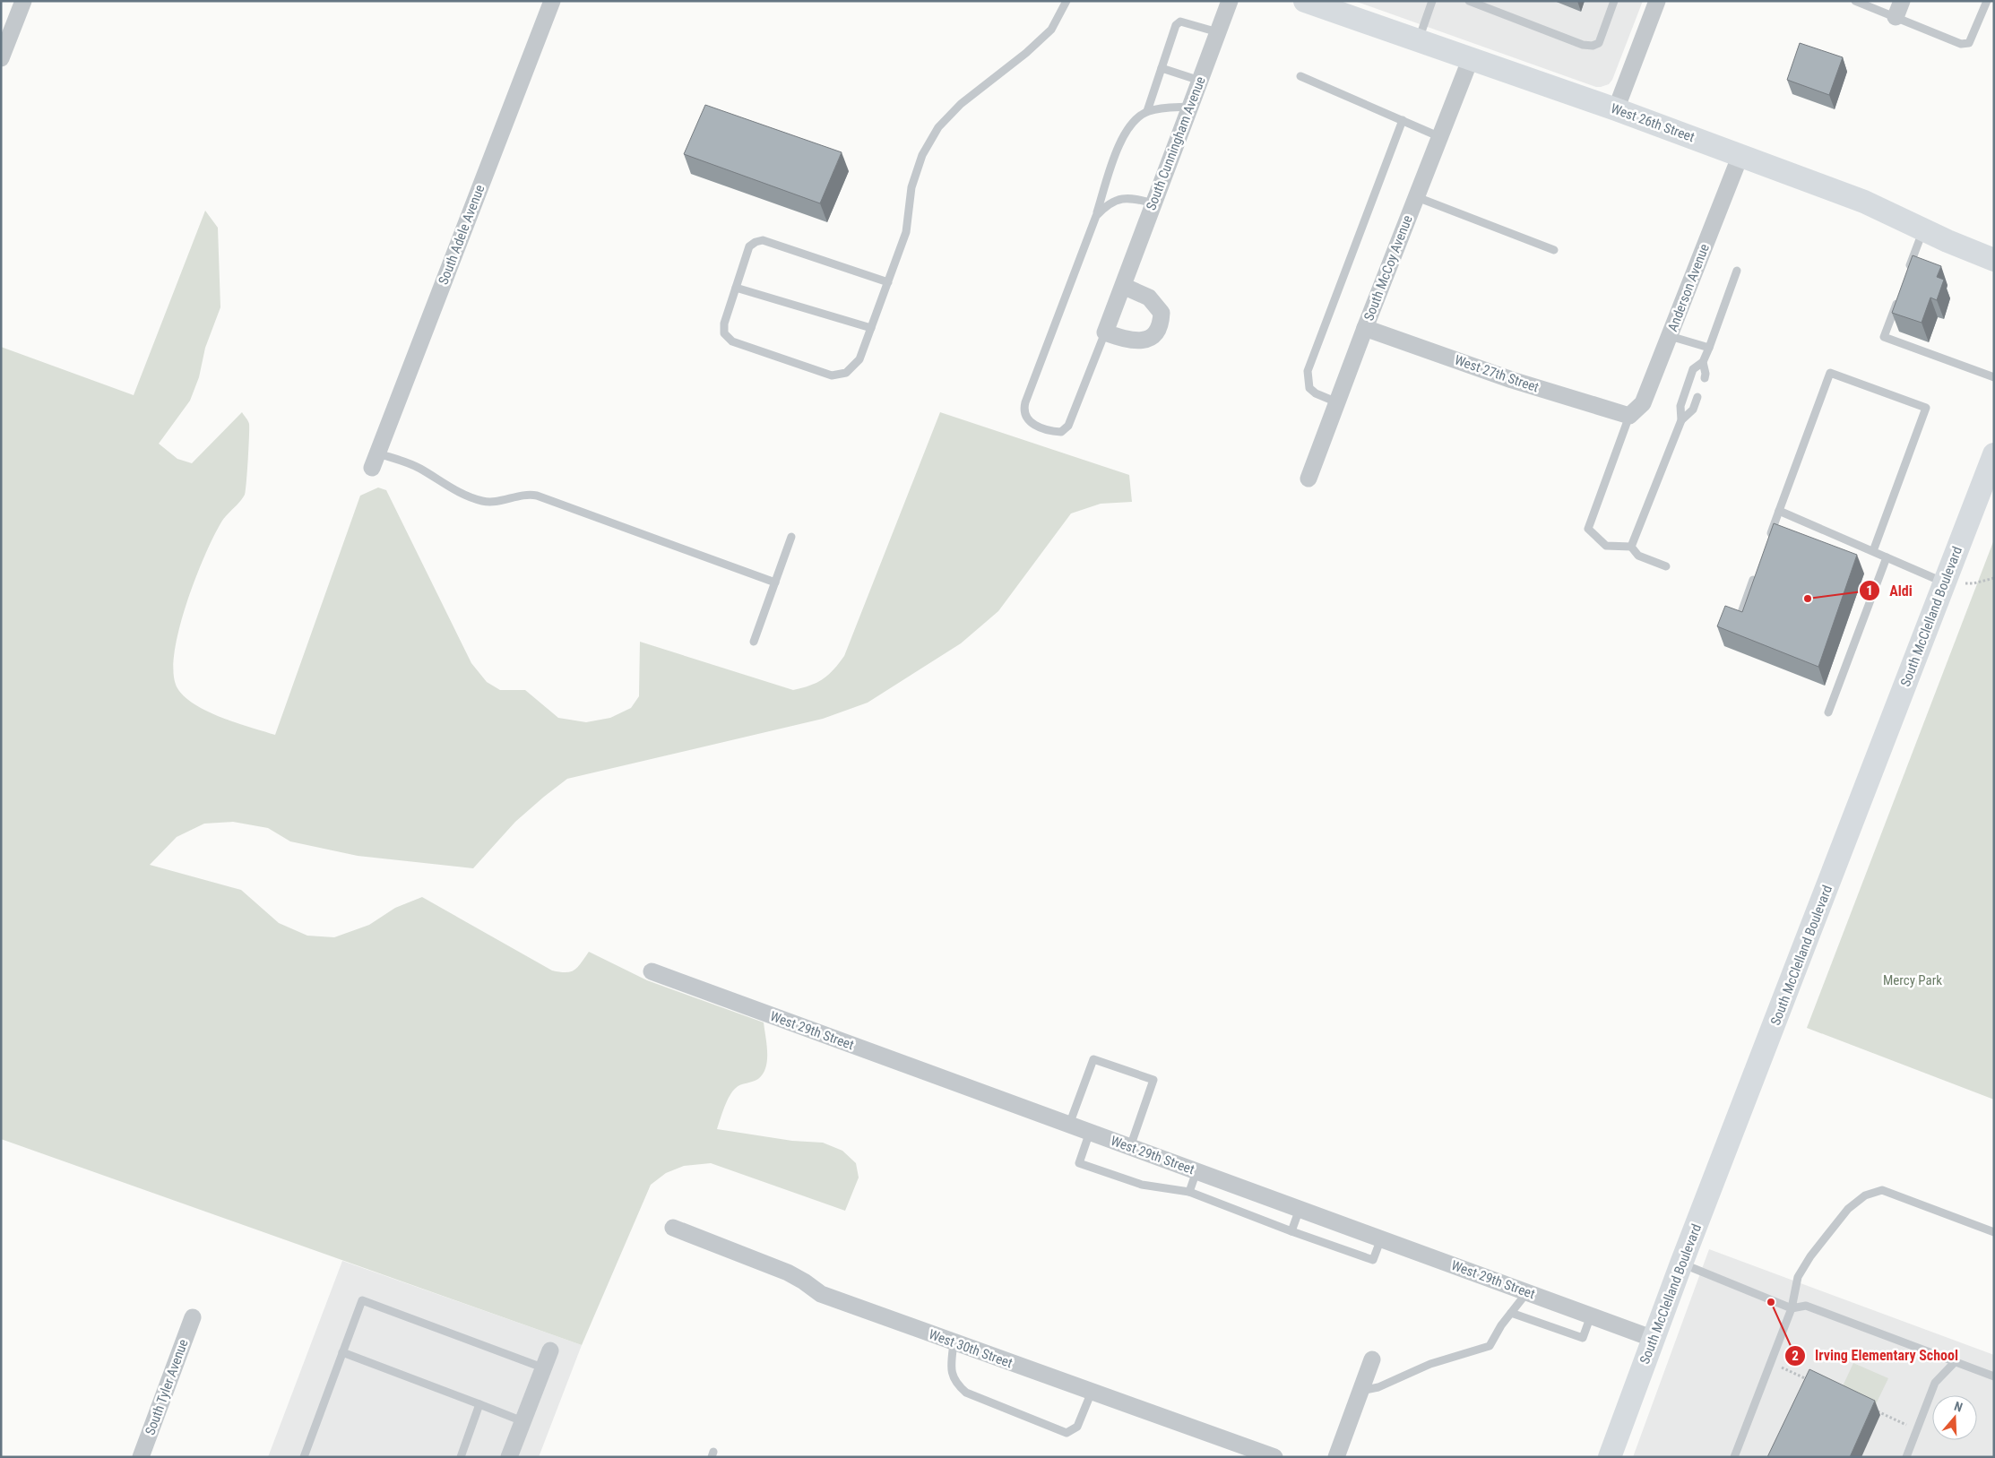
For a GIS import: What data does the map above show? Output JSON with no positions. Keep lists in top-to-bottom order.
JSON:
{
  "streets": {
    "main road": ["West 26th Street", "South McClelland Boulevard"],
    "street": [
      "South Cunningham Avenue",
      "South Adele Avenue",
      "South McCoy Avenue",
      "Anderson Avenue",
      "West 27th Street",
      "West 29th Street",
      "West 30th Street",
      "South Tyler Avenue"
    ]
  },
  "crossings": [
    ["West 26th Street", "South McCoy Avenue"],
    ["West 26th Street", "Anderson Avenue"],
    ["South McCoy Avenue", "West 27th Street"],
    ["Anderson Avenue", "West 27th Street"],
    ["South McClelland Boulevard", "West 29th Street"]
  ],
  "parks": ["Mercy Park"],
  "places": ["Aldi", "Irving Elementary School"],
  "north": "top"
}
